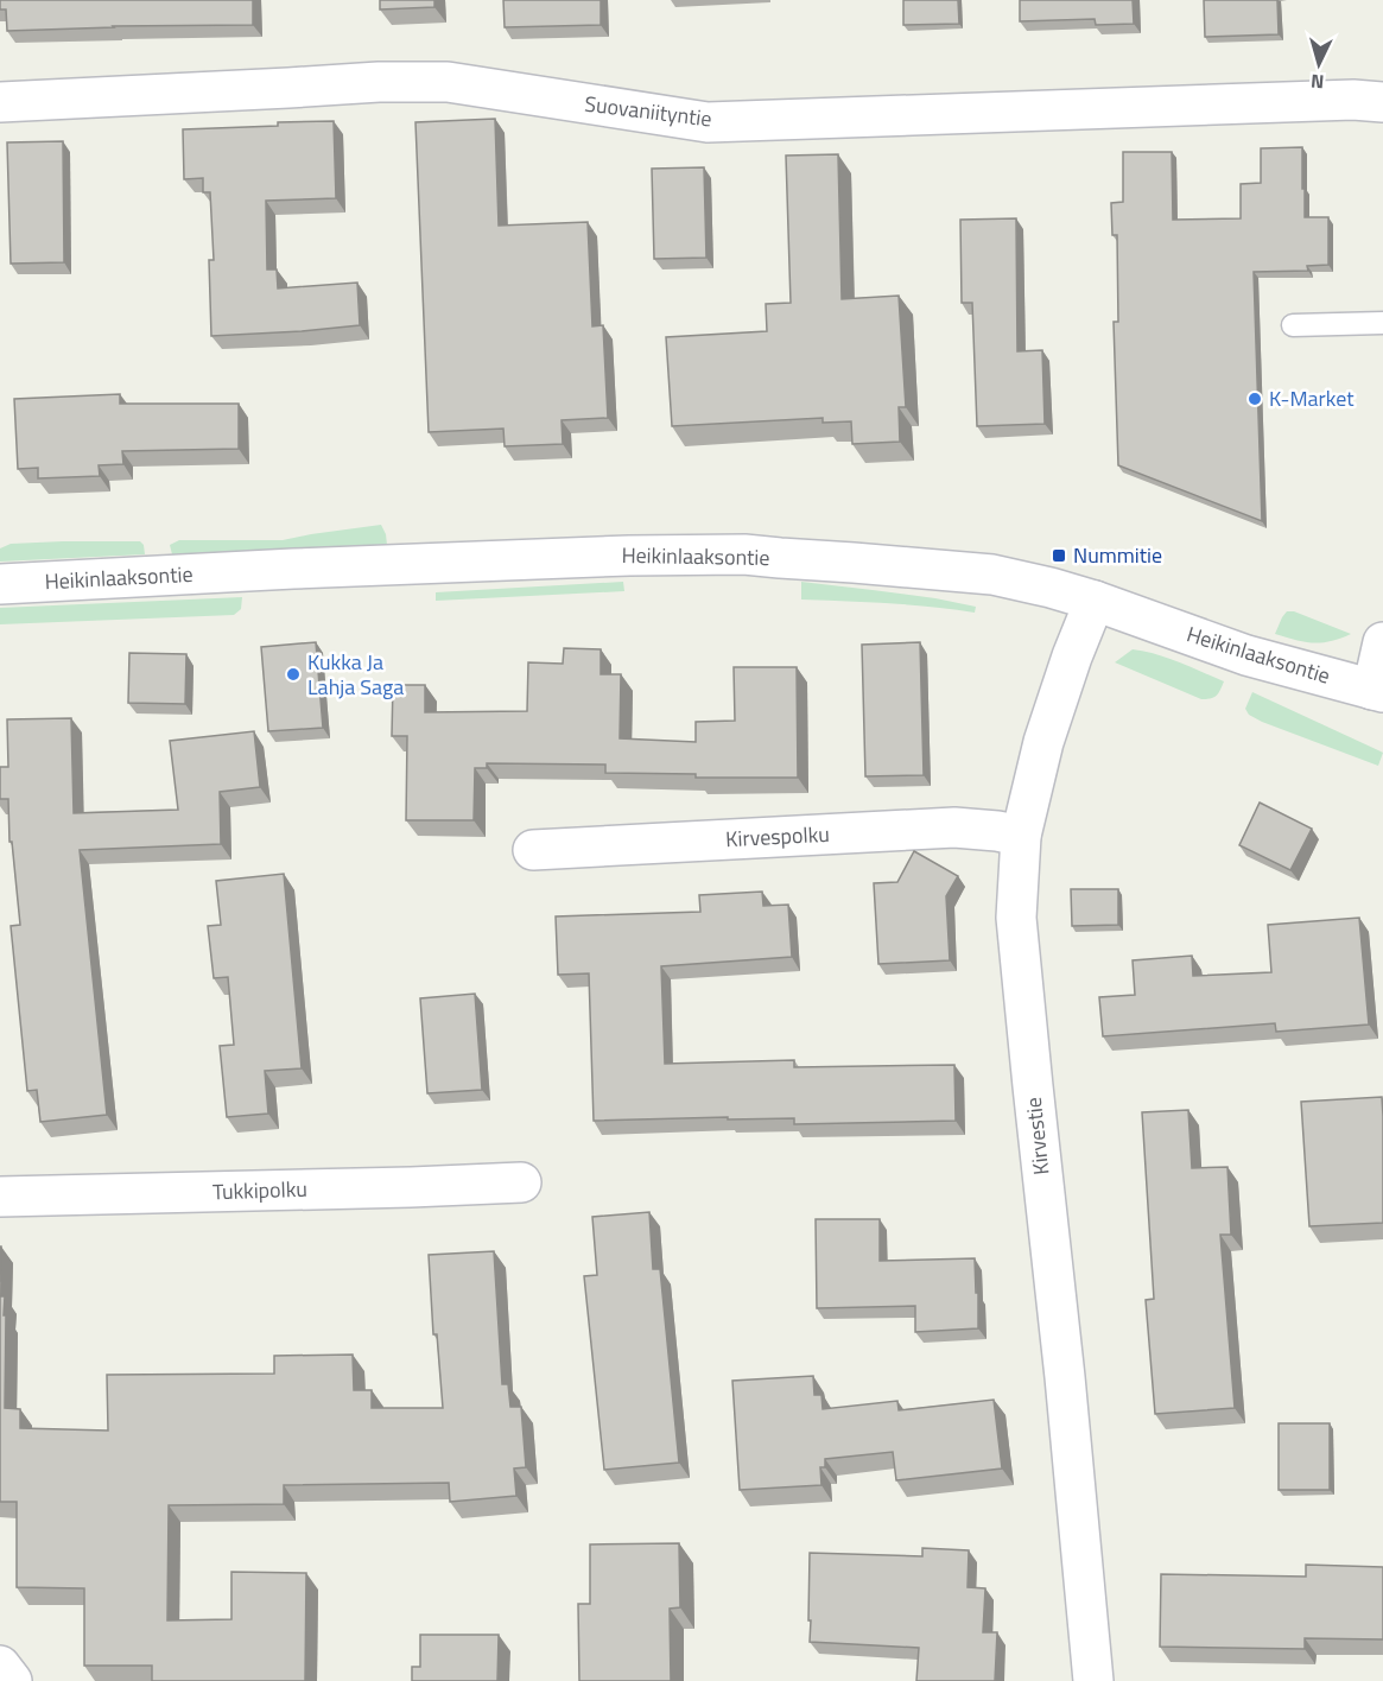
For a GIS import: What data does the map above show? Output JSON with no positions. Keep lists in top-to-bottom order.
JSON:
{
  "streets": {
    "street": [
      "Suovaniityntie",
      "Heikinlaaksontie",
      "Kirvespolku",
      "Kirvestie",
      "Tukkipolku"
    ]
  },
  "crossings": [
    ["Heikinlaaksontie", "Kirvestie"],
    ["Kirvespolku", "Kirvestie"]
  ],
  "places": {
    "other": ["K-Market", "Kukka Ja Lahja Saga"],
    "transit": ["Nummitie"]
  },
  "north": "bottom"
}
